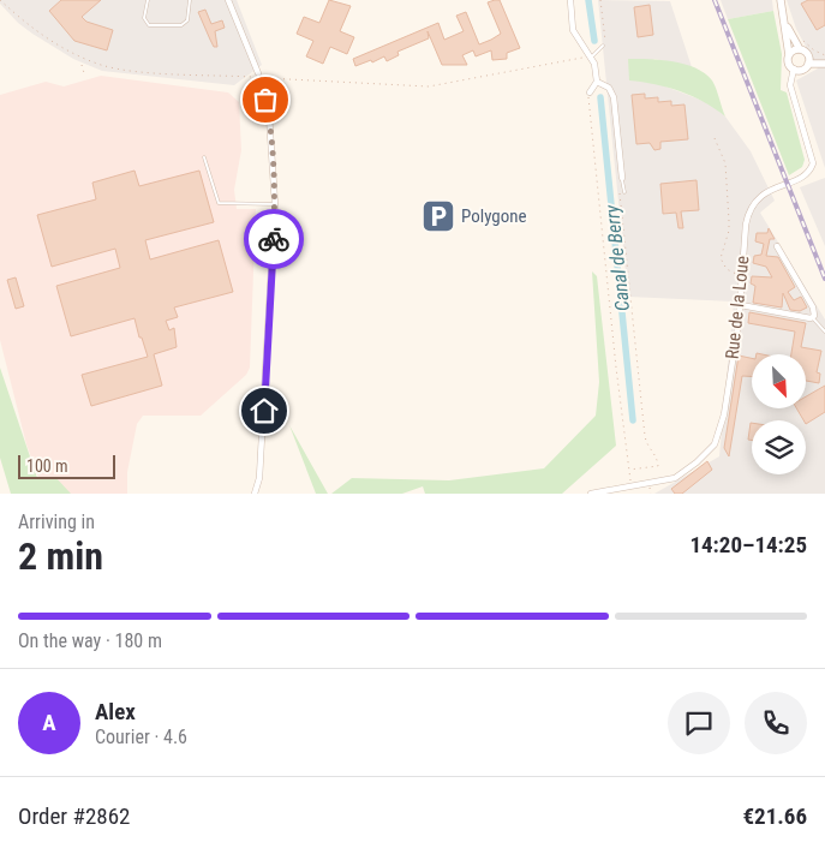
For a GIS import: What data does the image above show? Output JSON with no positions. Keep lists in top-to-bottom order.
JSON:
{
  "streets": {
    "street": ["Rue de la Loue"]
  },
  "water": ["Canal de Berry"],
  "places": {
    "parking": ["Polygone"]
  },
  "scale_bar": "100 m",
  "north": "bottom right",
  "page": {
    "scale": "100 m",
    "heading": ["2 min", "Arriving in", "14:20–14:25"],
    "panel": [
      "Alex",
      "Courier · 4.6",
      "Order #2862",
      "€21.66"
    ],
    "bar": "On the way · 180 m",
    "round": "A"
  }
}
